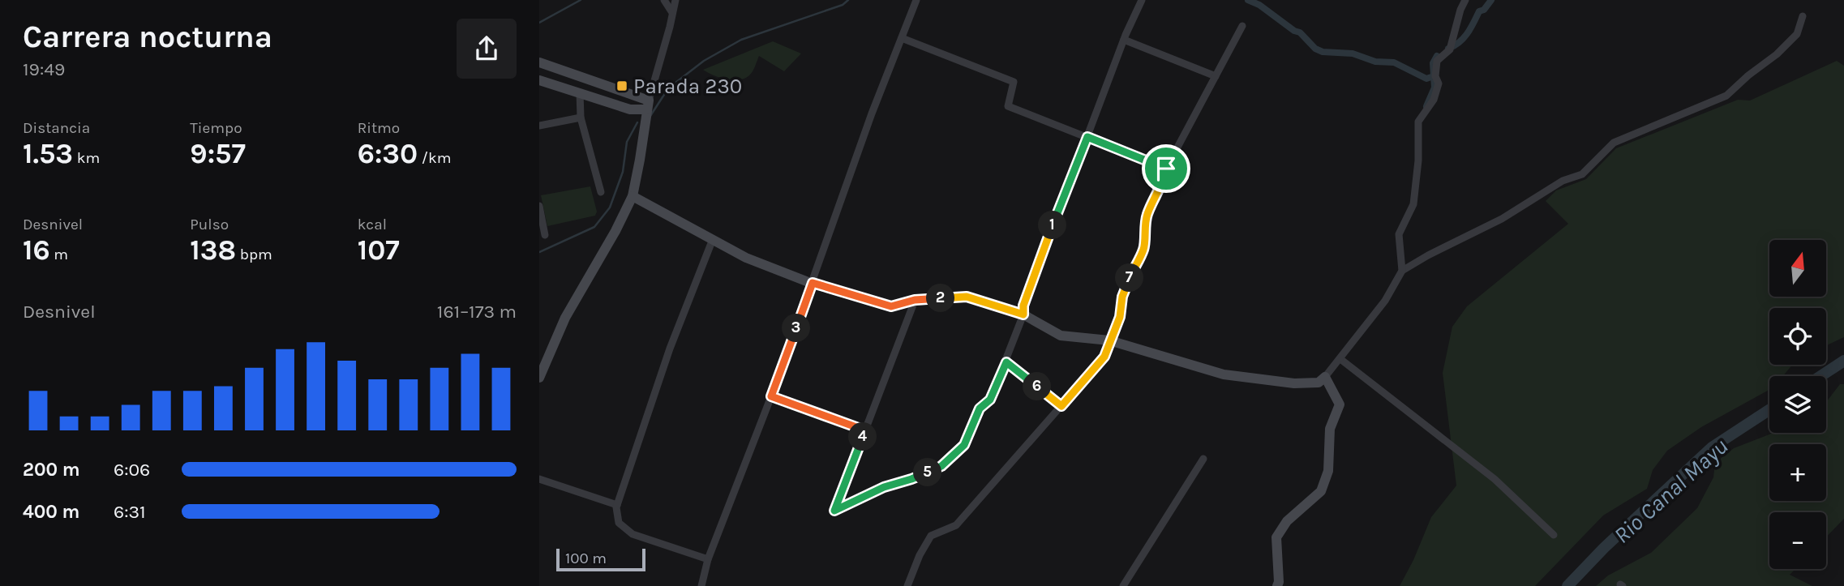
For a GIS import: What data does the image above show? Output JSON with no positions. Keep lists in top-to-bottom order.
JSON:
{
  "water": ["Rio Canal Mayu"],
  "places": {
    "transit": ["Parada 230"]
  },
  "scale_bar": "100 m",
  "north": "top",
  "page": {
    "heading": ["Carrera nocturna", "19:49"],
    "stats": [
      ["Distancia", "1.53 km"],
      ["Tiempo", "9:57"],
      ["Ritmo", "6:30 /km"],
      ["Desnivel", "16 m"],
      ["Pulso", "138 bpm"],
      ["kcal", "107"]
    ],
    "pins": [
      "1",
      "7",
      "2",
      "3",
      "6",
      "4",
      "5"
    ],
    "map_buttons": ["+", "−"],
    "chart": ["Desnivel", "161–173 m"],
    "list": [
      {
        "name": "200 m",
        "note": "6:06"
      },
      {
        "name": "400 m",
        "note": "6:31"
      }
    ],
    "scale": "100 m"
  }
}
